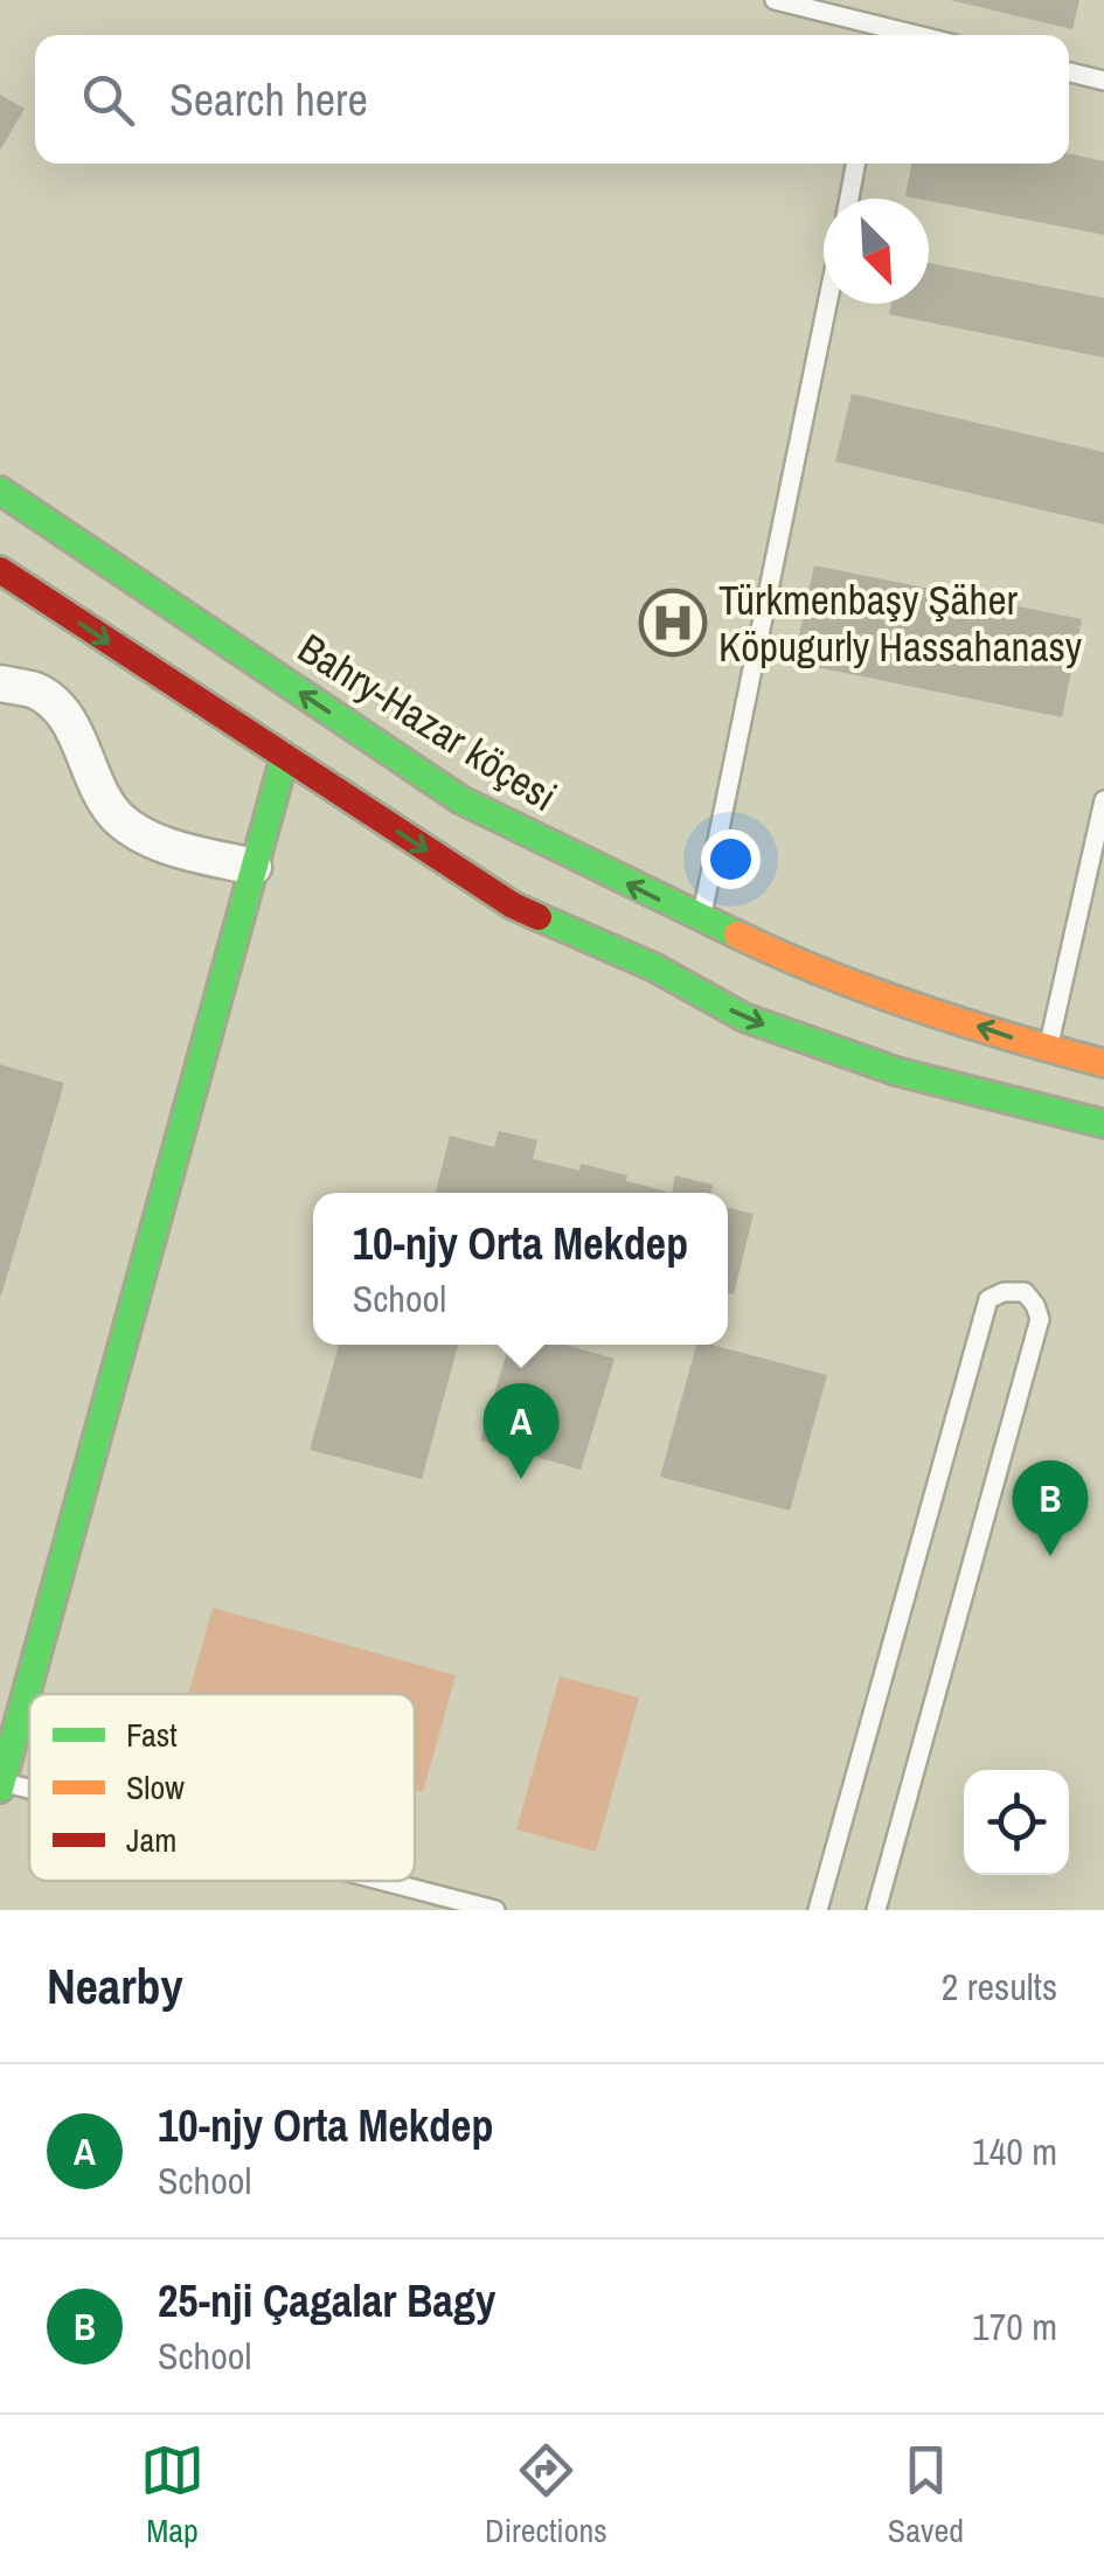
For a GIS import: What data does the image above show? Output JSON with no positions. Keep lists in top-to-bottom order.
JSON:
{
  "streets": {
    "main road": ["Bahry-Hazar köçesi"]
  },
  "places": {
    "hospital": ["Türkmenbaşy Şäher Köpugurly Hassahanasy"]
  },
  "legend": ["Fast", "Slow", "Jam"],
  "north": "bottom right",
  "page": {
    "search": "Search here",
    "popup": ["10-njy Orta Mekdep", "School"],
    "pins": ["A", "B"],
    "heading": ["Nearby", "2 results"],
    "list": [
      {
        "mark": "A",
        "name": "10-njy Orta Mekdep",
        "note": "School",
        "value": "140 m"
      },
      {
        "mark": "B",
        "name": "25-nji Çagalar Bagy",
        "note": "School",
        "value": "170 m"
      }
    ],
    "nav": ["Map", "Directions", "Saved"]
  }
}
